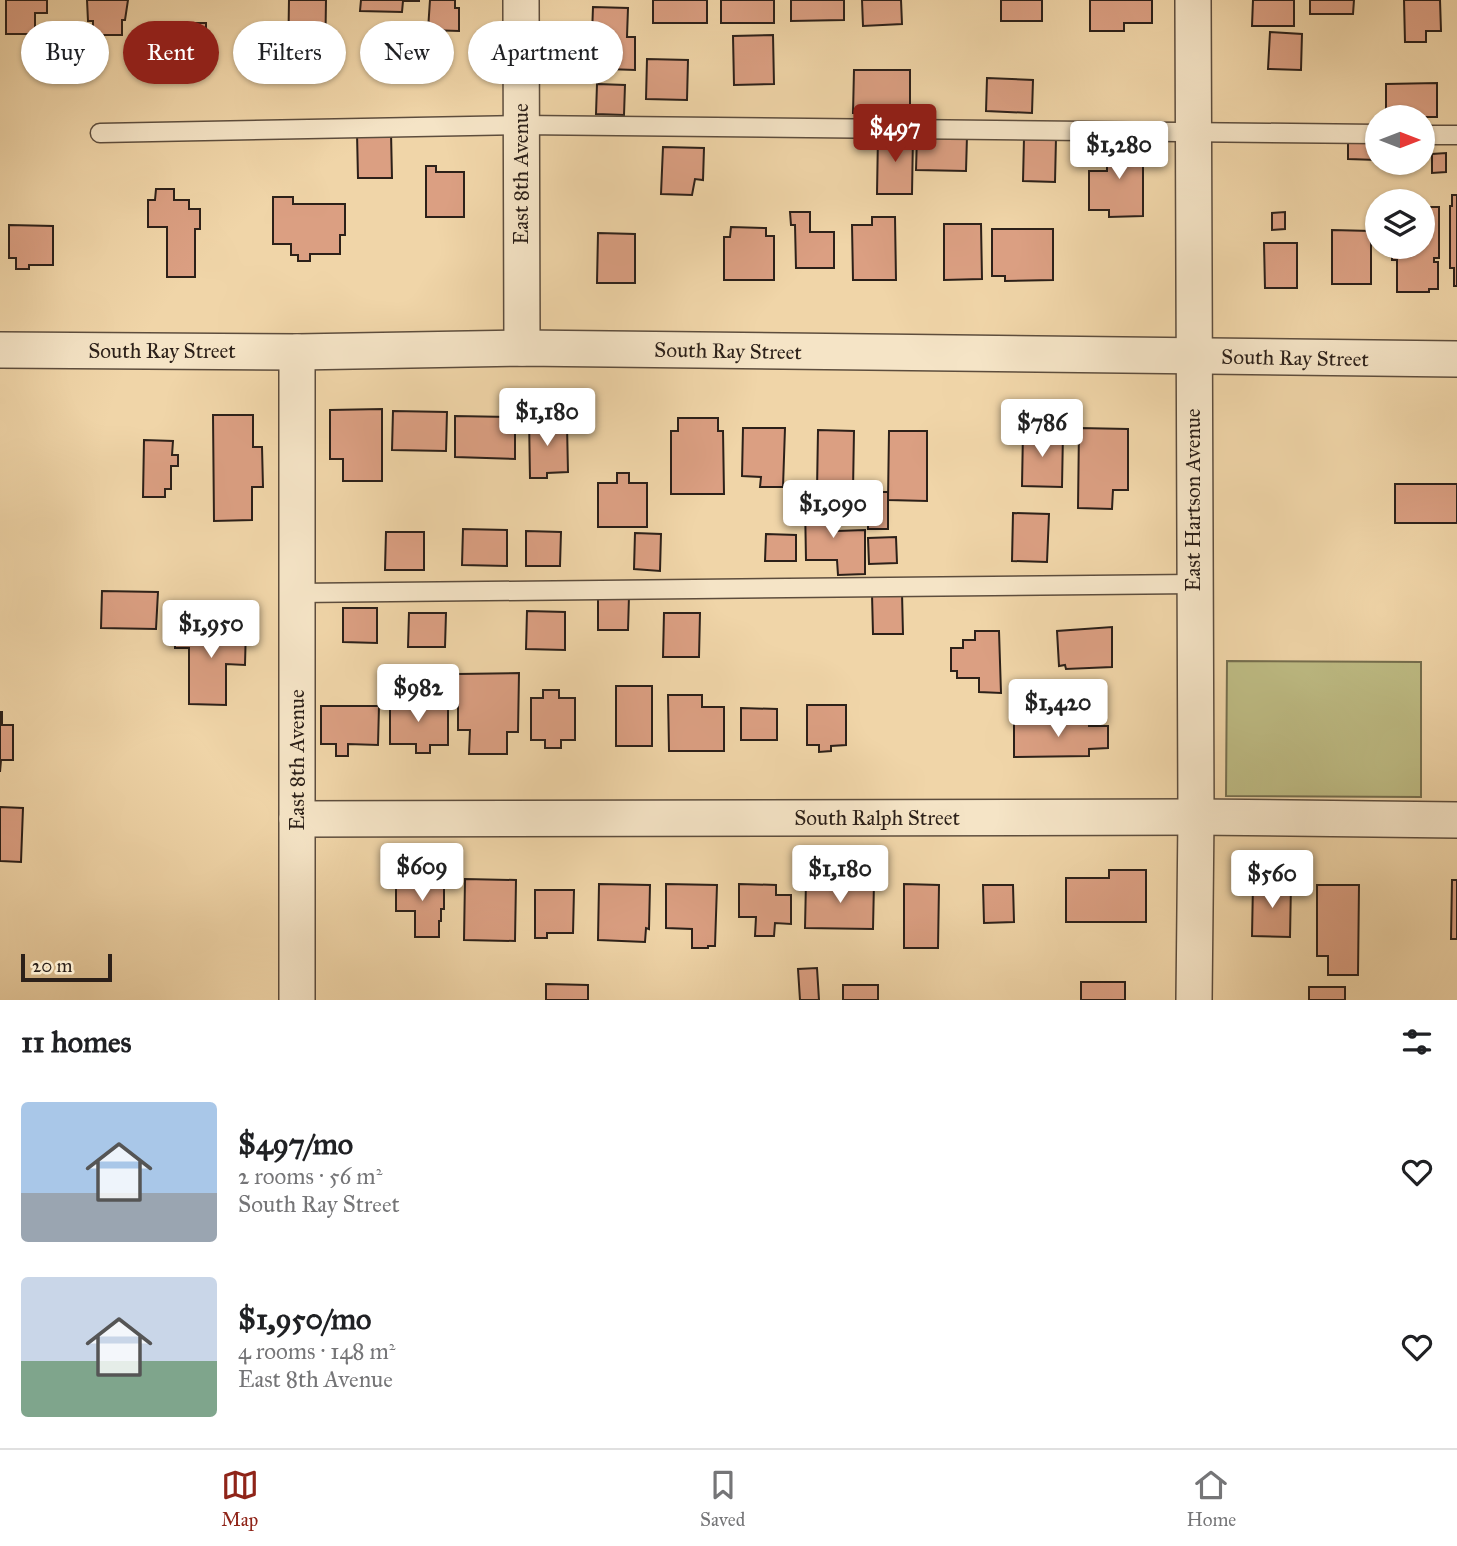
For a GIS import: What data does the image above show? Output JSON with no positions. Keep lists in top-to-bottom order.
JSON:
{
  "streets": {
    "street": [
      "East 8th Avenue",
      "South Ray Street",
      "East Hartson Avenue",
      "South Ralph Street"
    ]
  },
  "crossings": [
    ["East 8th Avenue", "South Ray Street"],
    ["East 8th Avenue", "South Ralph Street"],
    ["South Ray Street", "East Hartson Avenue"],
    ["East Hartson Avenue", "South Ralph Street"]
  ],
  "scale_bar": "20 m",
  "north": "right",
  "page": {
    "chip": [
      "Buy",
      "Rent",
      "Filters",
      "New",
      "Apartment"
    ],
    "price": [
      "$497",
      "$1,280",
      "$1,180",
      "$786",
      "$1,090",
      "$1,950",
      "$982",
      "$1,420",
      "$609",
      "$1,180",
      "$560"
    ],
    "scale": "20 m",
    "heading": "11 homes",
    "list": [
      {
        "name": "$497/mo",
        "note": "2 rooms · 56 m² · South Ray Street"
      },
      {
        "name": "$1,950/mo",
        "note": "4 rooms · 148 m² · East 8th Avenue"
      }
    ],
    "tabs": ["Map", "Saved", "Home"]
  }
}
